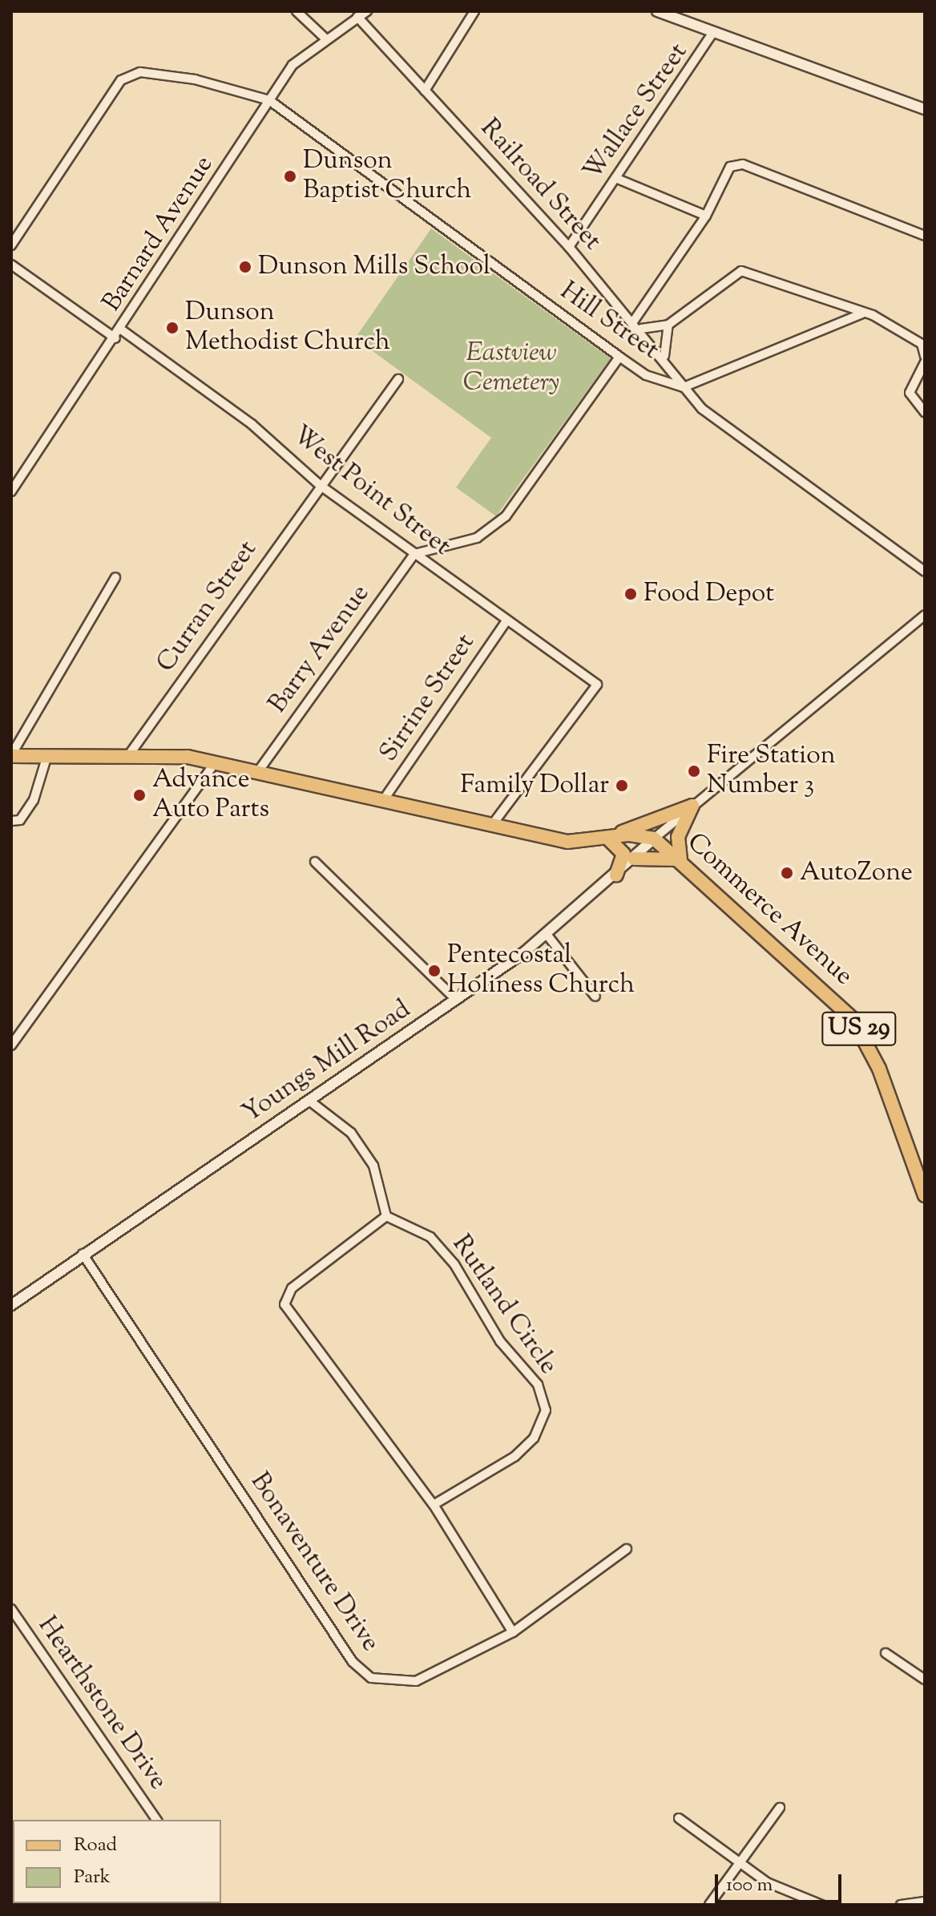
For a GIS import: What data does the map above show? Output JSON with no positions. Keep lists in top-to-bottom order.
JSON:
{
  "streets": {
    "main road": ["Commerce Avenue", "US 29"],
    "street": [
      "Wallace Street",
      "Railroad Street",
      "Barnard Avenue",
      "Hill Street",
      "West Point Street",
      "Curran Street",
      "Barry Avenue",
      "Sirrine Street",
      "Youngs Mill Road",
      "Rutland Circle",
      "Bonaventure Drive",
      "Hearthstone Drive"
    ]
  },
  "crossings": [
    ["Wallace Street", "Railroad Street"],
    ["Railroad Street", "Barnard Avenue"],
    ["Railroad Street", "Hill Street"],
    ["Barnard Avenue", "Hill Street"],
    ["Barnard Avenue", "West Point Street"],
    ["West Point Street", "Curran Street"],
    ["West Point Street", "Barry Avenue"],
    ["West Point Street", "Sirrine Street"],
    ["Commerce Avenue", "Youngs Mill Road"],
    ["Youngs Mill Road", "Bonaventure Drive"]
  ],
  "parks": ["Eastview Cemetery"],
  "places": [
    "Dunson Baptist Church",
    "Dunson Mills School",
    "Dunson Methodist Church",
    "Food Depot",
    "Fire Station Number 3",
    "Family Dollar",
    "Advance Auto Parts",
    "AutoZone",
    "Pentecostal Holiness Church"
  ],
  "legend": ["Road", "Park"],
  "scale_bar": "100 m"
}
